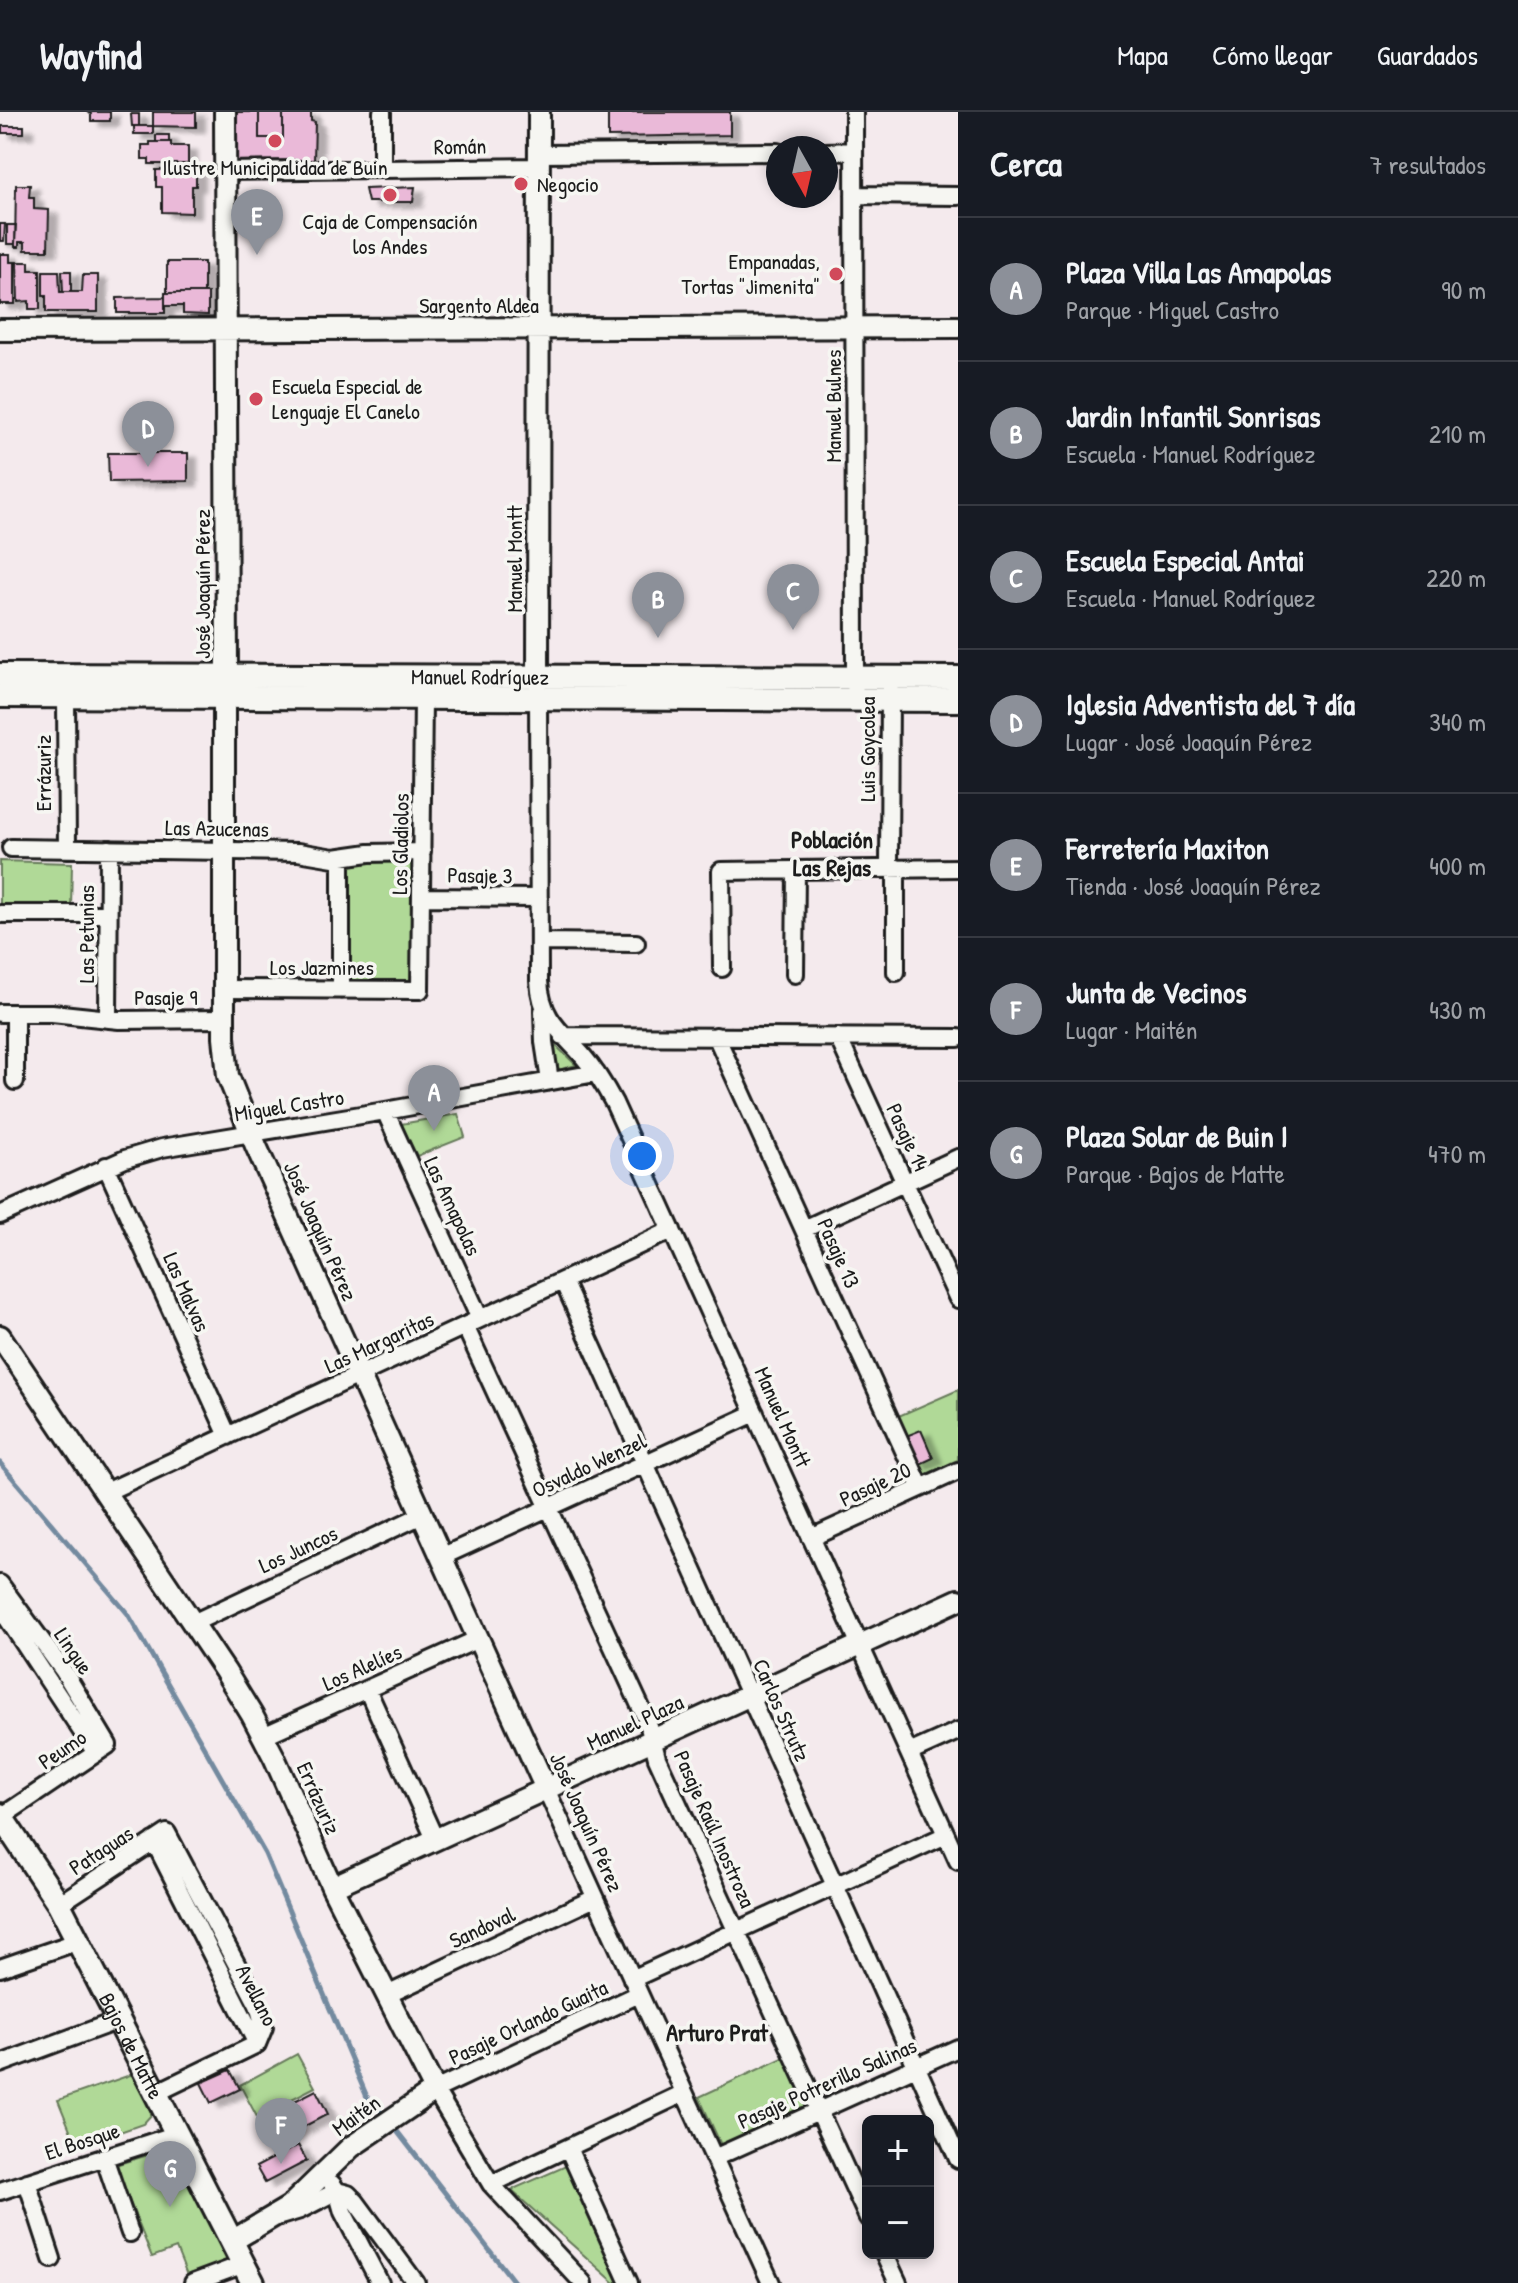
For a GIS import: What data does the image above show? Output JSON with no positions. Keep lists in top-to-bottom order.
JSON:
{
  "streets": {
    "main road": ["Manuel Rodríguez", "Bajos de Matte"],
    "street": [
      "Román",
      "Sargento Aldea",
      "Manuel Bulnes",
      "Manuel Montt",
      "José Joaquín Pérez",
      "Luis Goycolea",
      "Errázuriz",
      "Las Azucenas",
      "Los Gladiolos",
      "Pasaje 3",
      "Las Petunias",
      "Los Jazmines",
      "Pasaje 9",
      "Miguel Castro",
      "Pasaje 14",
      "Las Amapolas",
      "Pasaje 13",
      "Las Malvas",
      "Las Margaritas",
      "Osvaldo Wenzel",
      "Pasaje 20",
      "Los Juncos",
      "Lingue",
      "Los Alelíes",
      "Carlos Strutz",
      "Manuel Plaza",
      "Peumo",
      "Pasaje Raúl Inostroza",
      "Pataguas",
      "Sandoval",
      "Avellano",
      "Pasaje Orlando Guaita",
      "Pasaje Potrerillo Salinas",
      "Maitén",
      "El Bosque"
    ]
  },
  "crossings": [
    ["Román", "Manuel Montt"],
    ["Román", "José Joaquín Pérez"],
    ["Sargento Aldea", "Manuel Bulnes"],
    ["Sargento Aldea", "Manuel Montt"],
    ["Sargento Aldea", "José Joaquín Pérez"],
    ["Manuel Bulnes", "Manuel Rodríguez"],
    ["Manuel Montt", "Manuel Rodríguez"],
    ["Manuel Montt", "Pasaje 3"],
    ["Manuel Montt", "Miguel Castro"],
    ["Manuel Montt", "Las Margaritas"],
    ["Manuel Montt", "Osvaldo Wenzel"],
    ["Manuel Montt", "Pasaje 20"],
    ["Manuel Montt", "Manuel Plaza"],
    ["Manuel Montt", "Pasaje Orlando Guaita"],
    ["José Joaquín Pérez", "Manuel Rodríguez"],
    ["José Joaquín Pérez", "Las Azucenas"],
    ["José Joaquín Pérez", "Los Jazmines"],
    ["José Joaquín Pérez", "Pasaje 9"],
    ["José Joaquín Pérez", "Miguel Castro"],
    ["José Joaquín Pérez", "Las Margaritas"],
    ["José Joaquín Pérez", "Osvaldo Wenzel"],
    ["José Joaquín Pérez", "Los Juncos"],
    ["José Joaquín Pérez", "Los Alelíes"],
    ["José Joaquín Pérez", "Manuel Plaza"],
    ["José Joaquín Pérez", "Sandoval"],
    ["José Joaquín Pérez", "Pasaje Orlando Guaita"],
    ["José Joaquín Pérez", "Pasaje Potrerillo Salinas"],
    ["Manuel Rodríguez", "Luis Goycolea"],
    ["Manuel Rodríguez", "Errázuriz"],
    ["Manuel Rodríguez", "Los Gladiolos"],
    ["Errázuriz", "Las Azucenas"],
    ["Errázuriz", "Las Margaritas"],
    ["Errázuriz", "Los Juncos"],
    ["Errázuriz", "Los Alelíes"],
    ["Errázuriz", "Manuel Plaza"],
    ["Errázuriz", "Sandoval"],
    ["Errázuriz", "Pasaje Orlando Guaita"],
    ["Errázuriz", "Maitén"],
    ["Las Azucenas", "Los Gladiolos"],
    ["Las Azucenas", "Las Petunias"],
    ["Los Gladiolos", "Pasaje 3"],
    ["Los Gladiolos", "Los Jazmines"],
    ["Las Petunias", "Pasaje 9"],
    ["Miguel Castro", "Las Amapolas"],
    ["Miguel Castro", "Las Malvas"],
    ["Las Amapolas", "Las Margaritas"],
    ["Las Amapolas", "Pasaje Raúl Inostroza"],
    ["Pasaje 13", "Pasaje 20"],
    ["Las Malvas", "Las Margaritas"],
    ["Las Margaritas", "Carlos Strutz"],
    ["Las Margaritas", "Pasaje Raúl Inostroza"],
    ["Osvaldo Wenzel", "Carlos Strutz"],
    ["Osvaldo Wenzel", "Pasaje Raúl Inostroza"],
    ["Lingue", "Peumo"],
    ["Carlos Strutz", "Manuel Plaza"],
    ["Carlos Strutz", "Pasaje Orlando Guaita"],
    ["Carlos Strutz", "Pasaje Potrerillo Salinas"],
    ["Manuel Plaza", "Pasaje Raúl Inostroza"],
    ["Peumo", "Bajos de Matte"],
    ["Pasaje Raúl Inostroza", "Pasaje Orlando Guaita"],
    ["Pasaje Raúl Inostroza", "Pasaje Potrerillo Salinas"],
    ["Pataguas", "Avellano"],
    ["Pataguas", "Bajos de Matte"],
    ["Avellano", "Bajos de Matte"],
    ["Pasaje Orlando Guaita", "Maitén"],
    ["Bajos de Matte", "Maitén"],
    ["Bajos de Matte", "El Bosque"]
  ],
  "districts": ["Población Las Rejas", "Arturo Prat"],
  "places": [
    "Ilustre Municipalidad de Buin",
    "Negocio",
    "Caja de Compensación los Andes",
    "Empanadas, Tortas \"Jimenita\"",
    "Escuela Especial de Lenguaje El Canelo"
  ],
  "north": "bottom",
  "page": {
    "header": "Wayfind",
    "nav": ["Mapa", "Cómo llegar", "Guardados"],
    "heading": ["Cerca", "7 resultados"],
    "pins": [
      "E",
      "D",
      "C",
      "B",
      "A",
      "F",
      "G"
    ],
    "list": [
      {
        "mark": "A",
        "name": "Plaza Villa Las Amapolas",
        "note": "Parque · Miguel Castro",
        "value": "90 m"
      },
      {
        "mark": "B",
        "name": "Jardin Infantil Sonrisas",
        "note": "Escuela · Manuel Rodríguez",
        "value": "210 m"
      },
      {
        "mark": "C",
        "name": "Escuela Especial Antai",
        "note": "Escuela · Manuel Rodríguez",
        "value": "220 m"
      },
      {
        "mark": "D",
        "name": "Iglesia Adventista del 7 día",
        "note": "Lugar · José Joaquín Pérez",
        "value": "340 m"
      },
      {
        "mark": "E",
        "name": "Ferretería Maxiton",
        "note": "Tienda · José Joaquín Pérez",
        "value": "400 m"
      },
      {
        "mark": "F",
        "name": "Junta de Vecinos",
        "note": "Lugar · Maitén",
        "value": "430 m"
      },
      {
        "mark": "G",
        "name": "Plaza Solar de Buin I",
        "note": "Parque · Bajos de Matte",
        "value": "470 m"
      }
    ],
    "map_buttons": ["+", "−"]
  }
}
